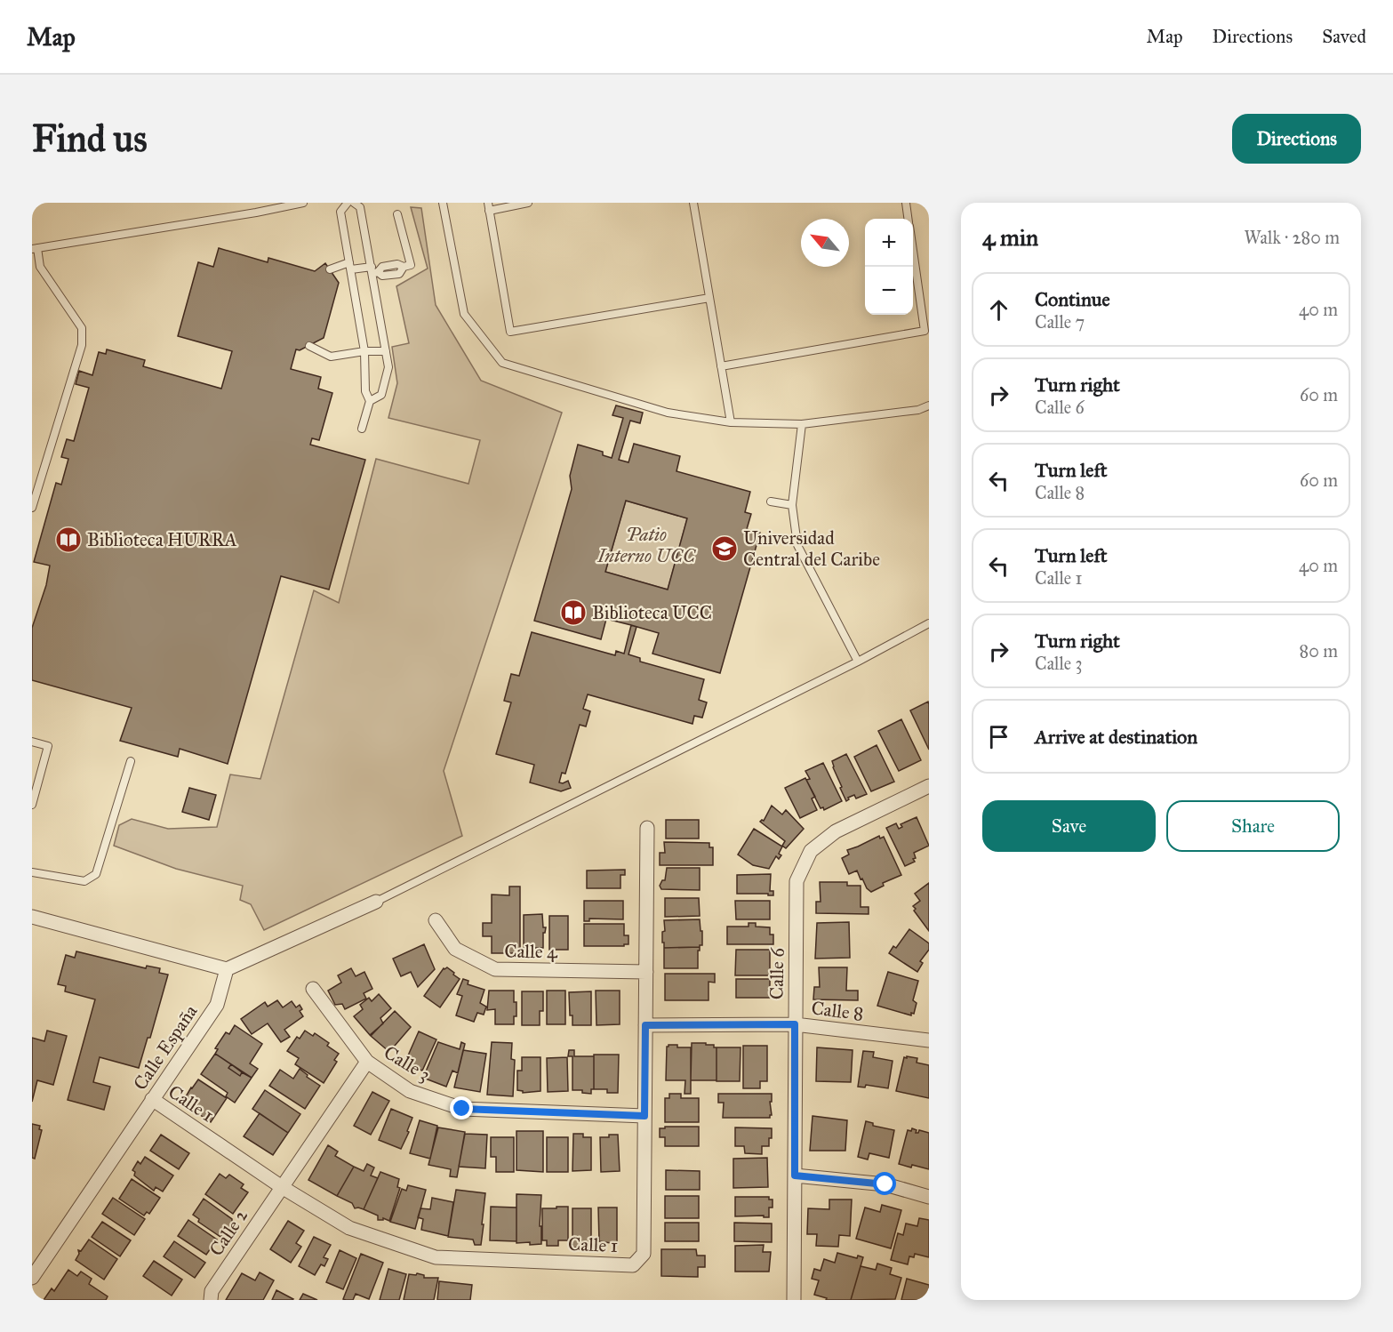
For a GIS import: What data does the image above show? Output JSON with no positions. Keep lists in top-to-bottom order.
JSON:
{
  "streets": {
    "street": [
      "Calle 4",
      "Calle 6",
      "Calle 8",
      "Calle España",
      "Calle 3",
      "Calle 1",
      "Calle 2"
    ]
  },
  "crossings": [
    ["Calle 4", "Calle 1"],
    ["Calle 6", "Calle 8"],
    ["Calle 8", "Calle 1"],
    ["Calle España", "Calle 1"],
    ["Calle 3", "Calle 1"],
    ["Calle 3", "Calle 2"],
    ["Calle 1", "Calle 2"]
  ],
  "parks": ["Patio Interno UCC"],
  "places": {
    "library": ["Biblioteca HURRA", "Biblioteca UCC"],
    "school or university": ["Universidad Central del Caribe"]
  },
  "north": "top left",
  "page": {
    "header": "Map",
    "nav": ["Map", "Directions", "Saved"],
    "buttons": [
      "Directions",
      ["Save", "Share"]
    ],
    "title": "Find us",
    "heading": ["4 min", "Walk · 280 m"],
    "map_buttons": ["+", "−"],
    "list": [
      ["Continue", "Calle 7", "40 m"],
      ["Turn right", "Calle 6", "60 m"],
      ["Turn left", "Calle 8", "60 m"],
      ["Turn left", "Calle 1", "40 m"],
      ["Turn right", "Calle 3", "80 m"],
      "Arrive at destination"
    ]
  }
}
